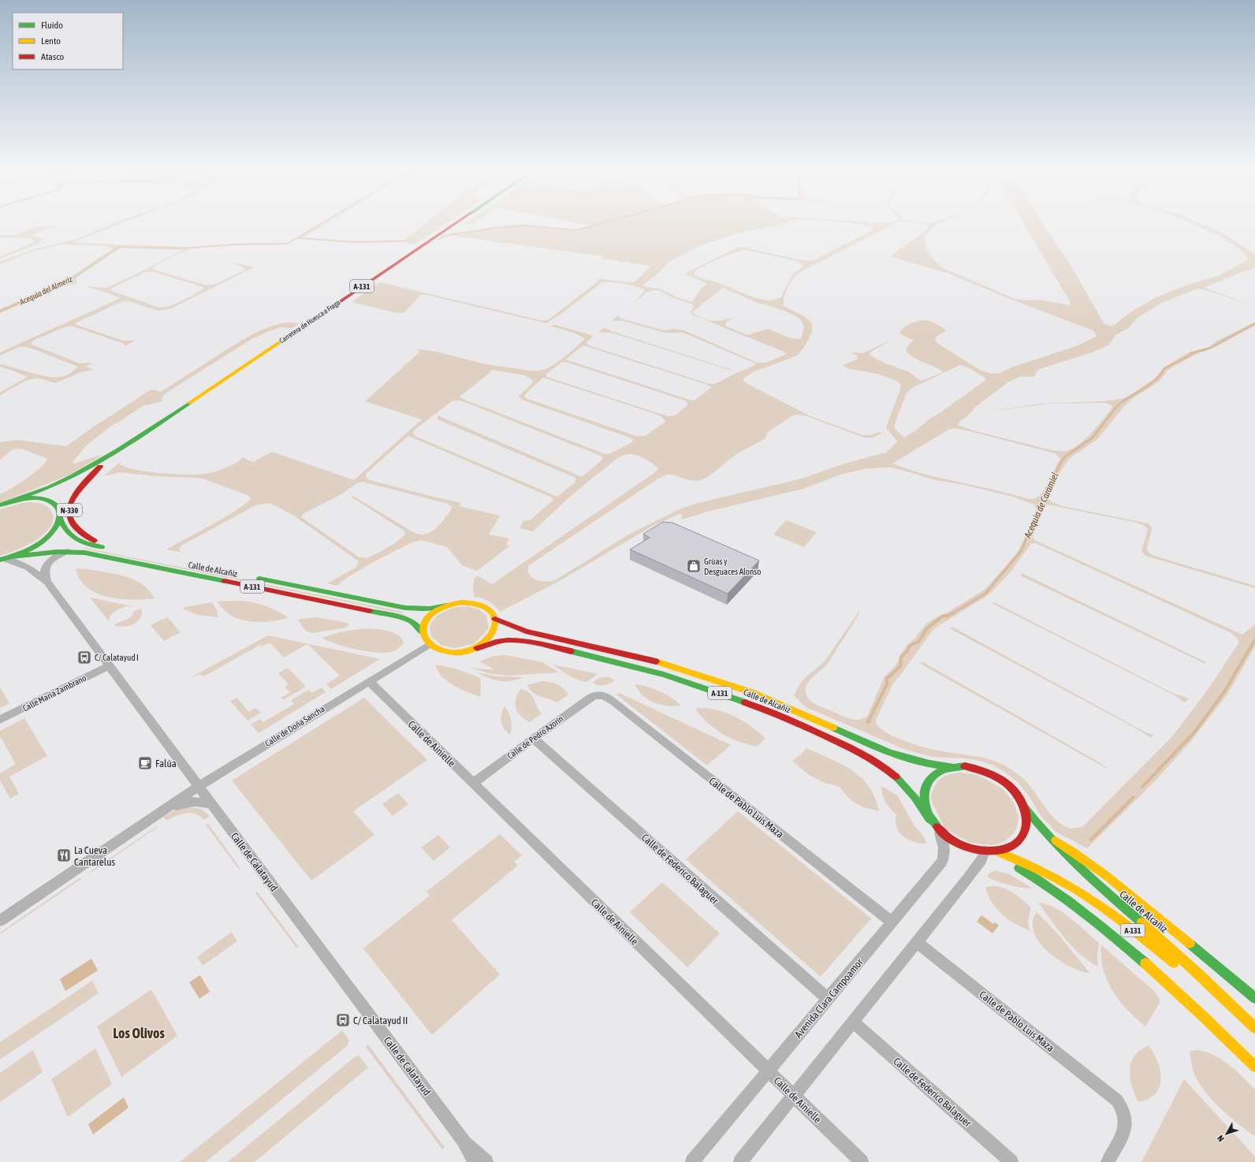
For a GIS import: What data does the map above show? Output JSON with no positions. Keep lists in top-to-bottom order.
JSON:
{
  "streets": {
    "main road": [
      "A-131",
      "Carretera de Huesca a Fraga",
      "N-330",
      "Calle de Alcañiz"
    ],
    "street": [
      "Calle María Zambrano",
      "Calle de Doña Sancha",
      "Calle de Pedro Azorín",
      "Calle de Ainielle",
      "Calle de Pablo Luis Maza",
      "Calle de Calatayud",
      "Calle de Federico Balaguer",
      "Avenida Clara Campoamor"
    ]
  },
  "crossings": [
    ["A-131", "Carretera de Huesca a Fraga"],
    ["A-131", "N-330"],
    ["A-131", "Calle de Alcañiz"],
    ["A-131", "Calle de Doña Sancha"],
    ["A-131", "Avenida Clara Campoamor"],
    ["Carretera de Huesca a Fraga", "N-330"],
    ["Calle de Alcañiz", "Calle de Doña Sancha"],
    ["Calle de Alcañiz", "Calle de Calatayud"],
    ["Calle de Alcañiz", "Avenida Clara Campoamor"],
    ["Calle María Zambrano", "Calle de Calatayud"],
    ["Calle de Doña Sancha", "Calle de Ainielle"],
    ["Calle de Doña Sancha", "Calle de Calatayud"],
    ["Calle de Pedro Azorín", "Calle de Ainielle"],
    ["Calle de Pedro Azorín", "Calle de Pablo Luis Maza"],
    ["Calle de Pedro Azorín", "Calle de Federico Balaguer"],
    ["Calle de Ainielle", "Avenida Clara Campoamor"],
    ["Calle de Pablo Luis Maza", "Avenida Clara Campoamor"],
    ["Calle de Federico Balaguer", "Avenida Clara Campoamor"]
  ],
  "districts": ["Los Olivos"],
  "water": ["Acequia del Almeriz", "Acequia de Caramiel"],
  "places": {
    "shop": ["Grúas y Desguaces Alonso"],
    "bus stop": ["C/ Calatayud I", "C/ Calatayud II"],
    "cafe": ["Falúa"],
    "restaurant": ["La Cueva Cantarelus"]
  },
  "legend": ["Fluido", "Lento", "Atasco"],
  "north": "bottom left"
}
